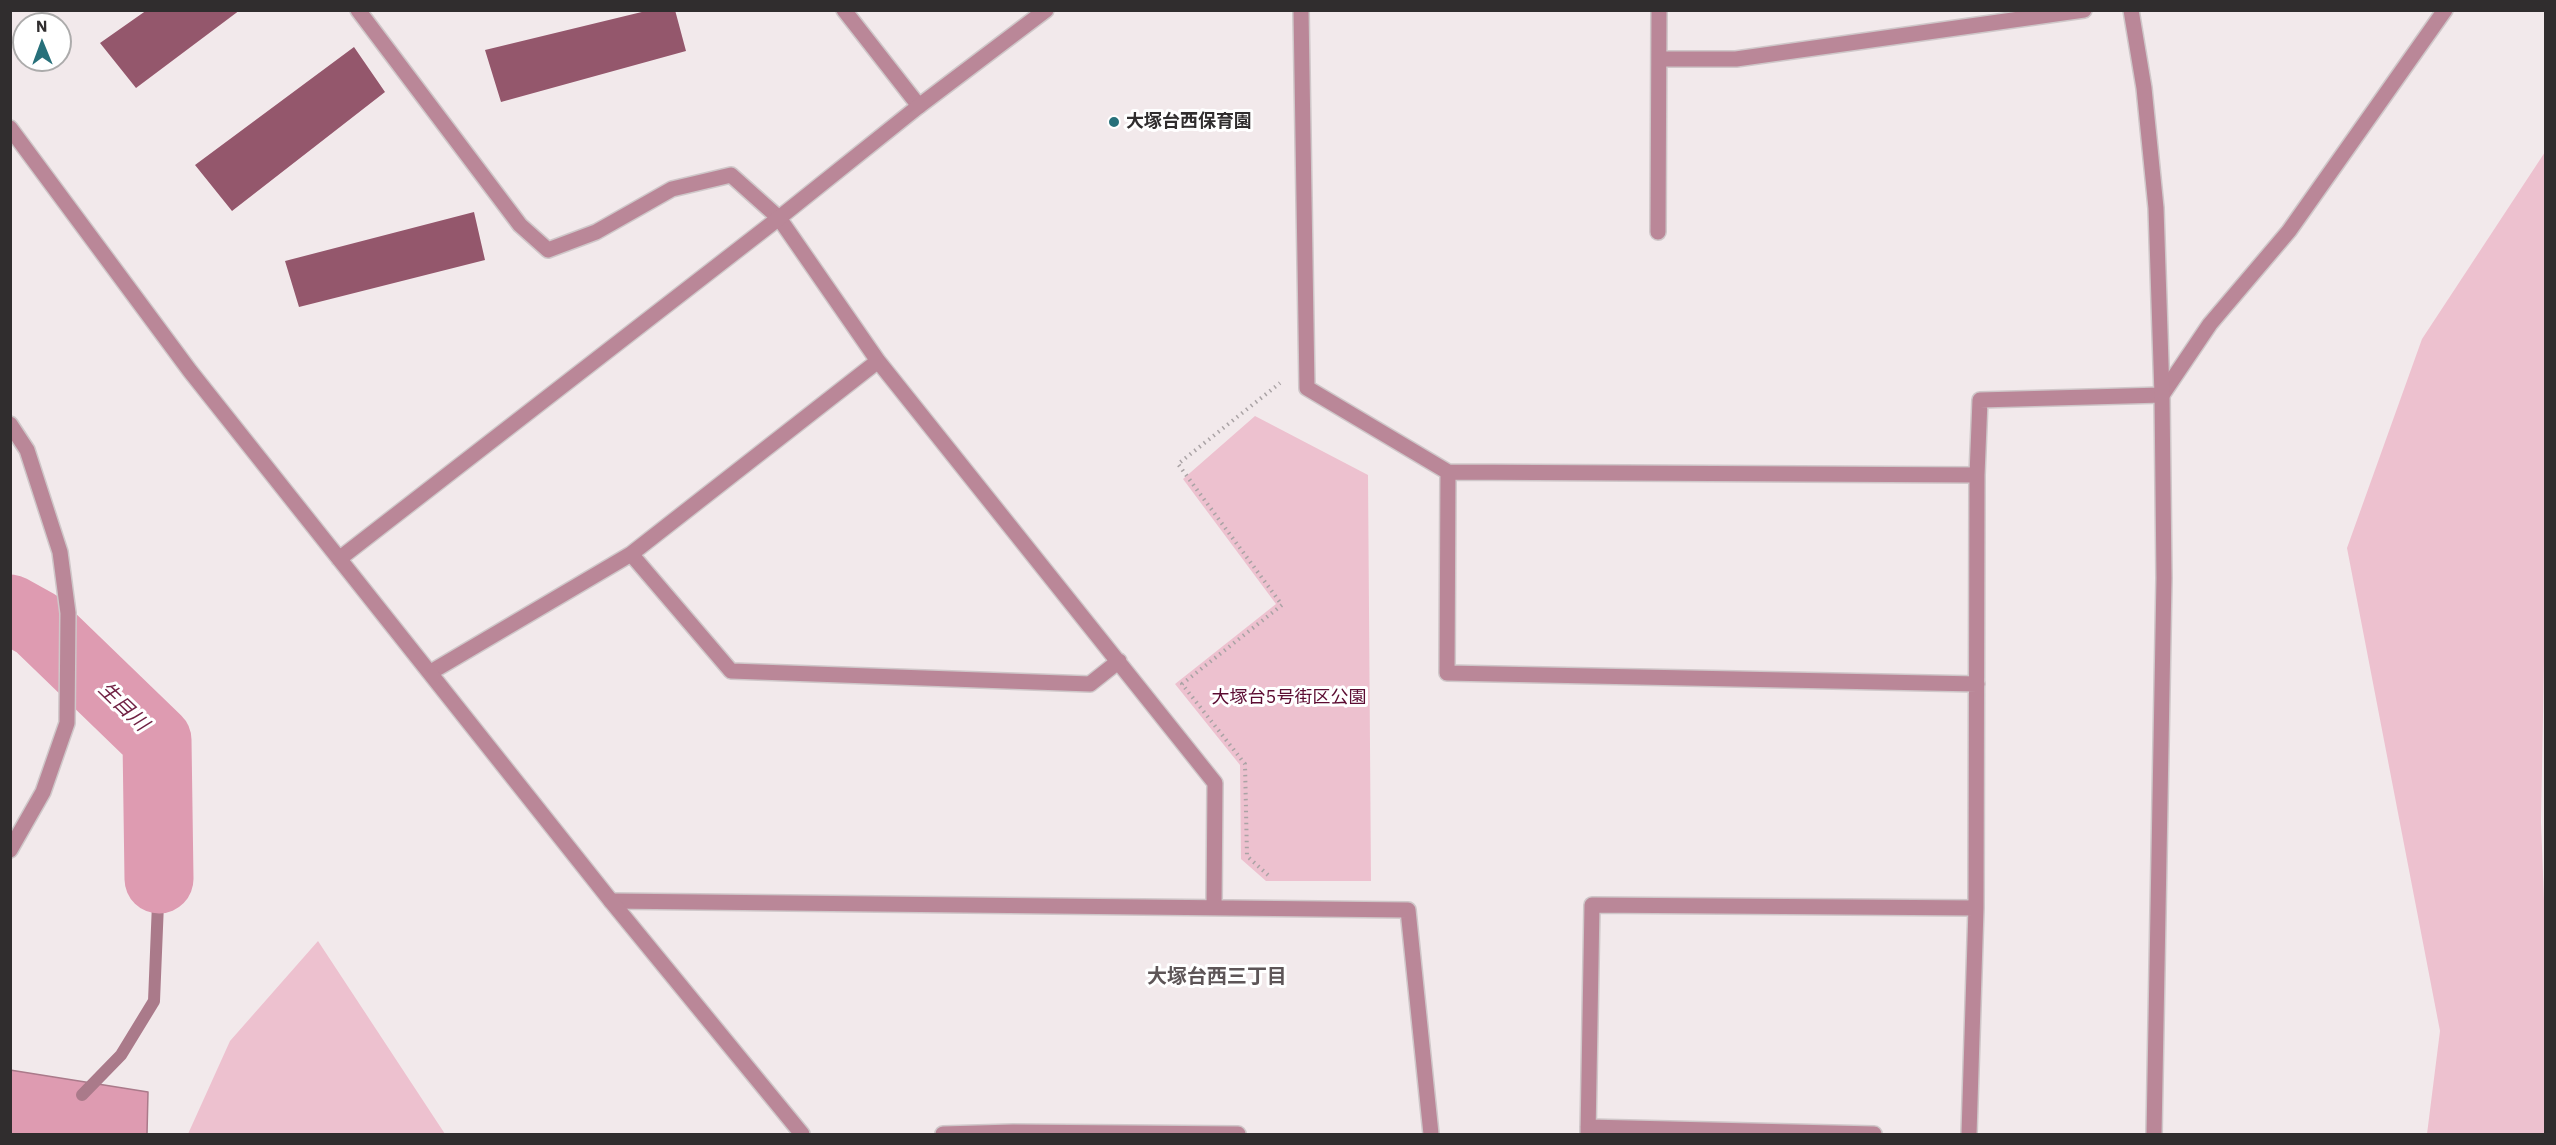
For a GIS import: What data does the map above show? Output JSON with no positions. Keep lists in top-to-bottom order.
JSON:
{
  "districts": ["大塚台西三丁目"],
  "water": ["生目川"],
  "parks": ["大塚台5号街区公園"],
  "places": ["大塚台西保育園"],
  "north": "top"
}
